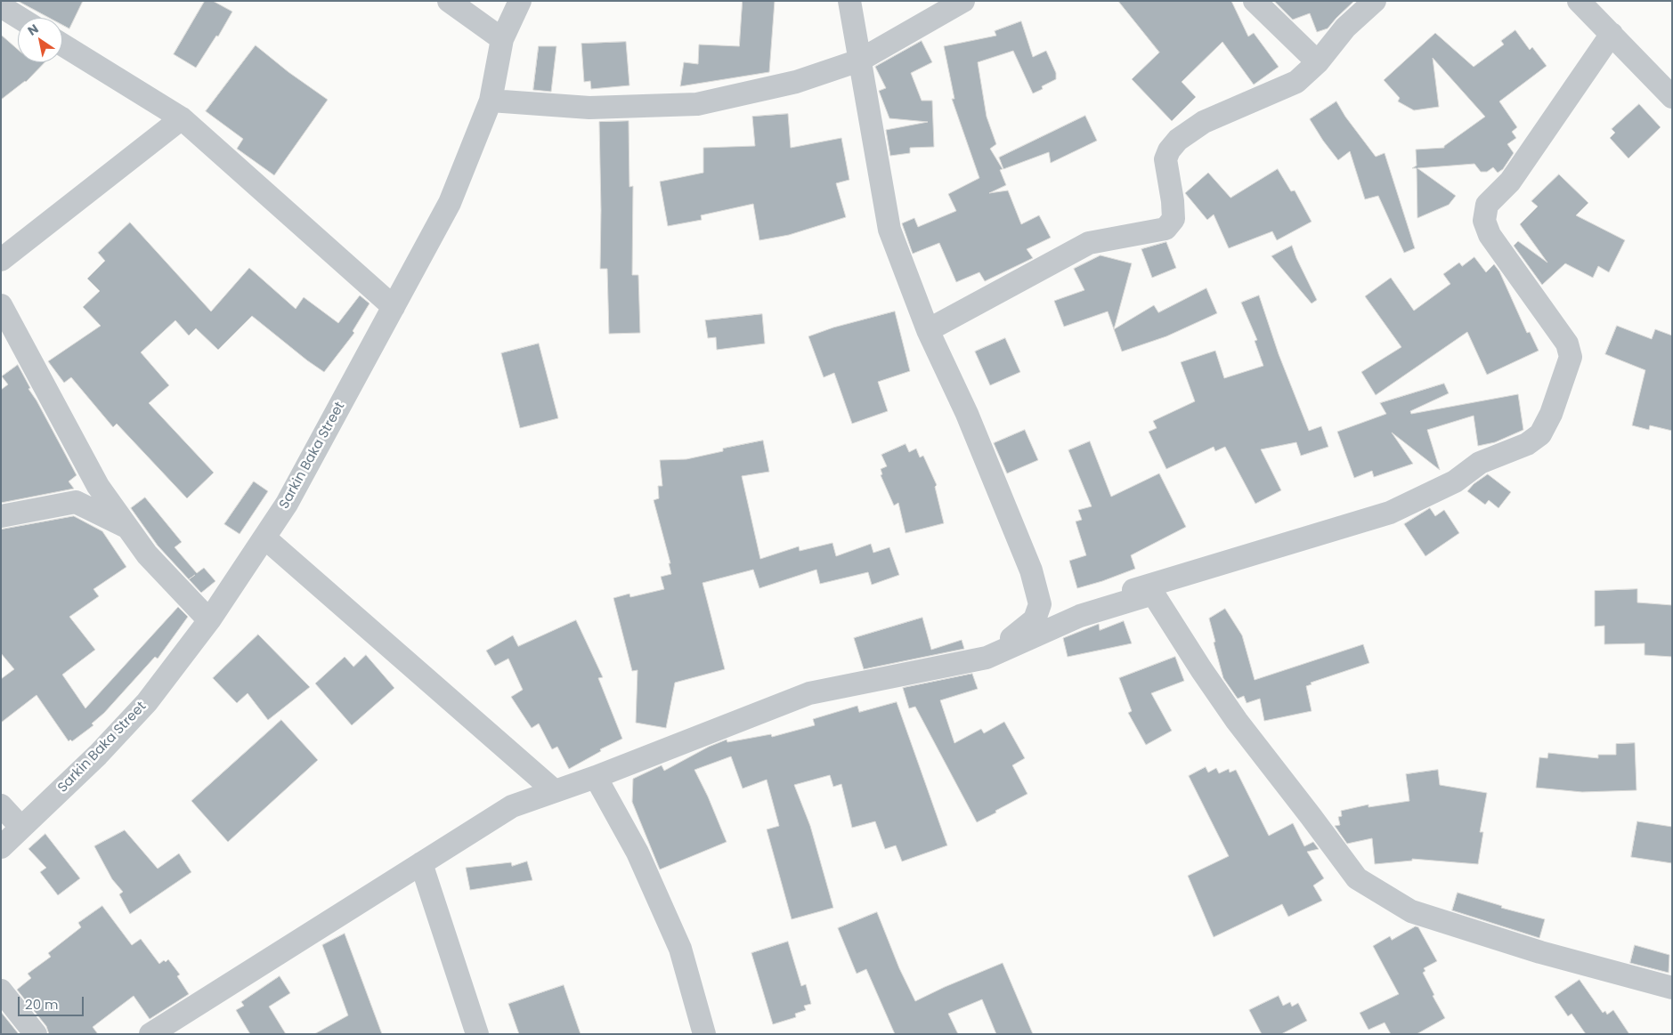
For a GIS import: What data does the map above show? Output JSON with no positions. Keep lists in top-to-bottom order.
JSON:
{
  "streets": {
    "street": ["Sarkin Baka Street"]
  },
  "scale_bar": "20 m",
  "north": "top left"
}
